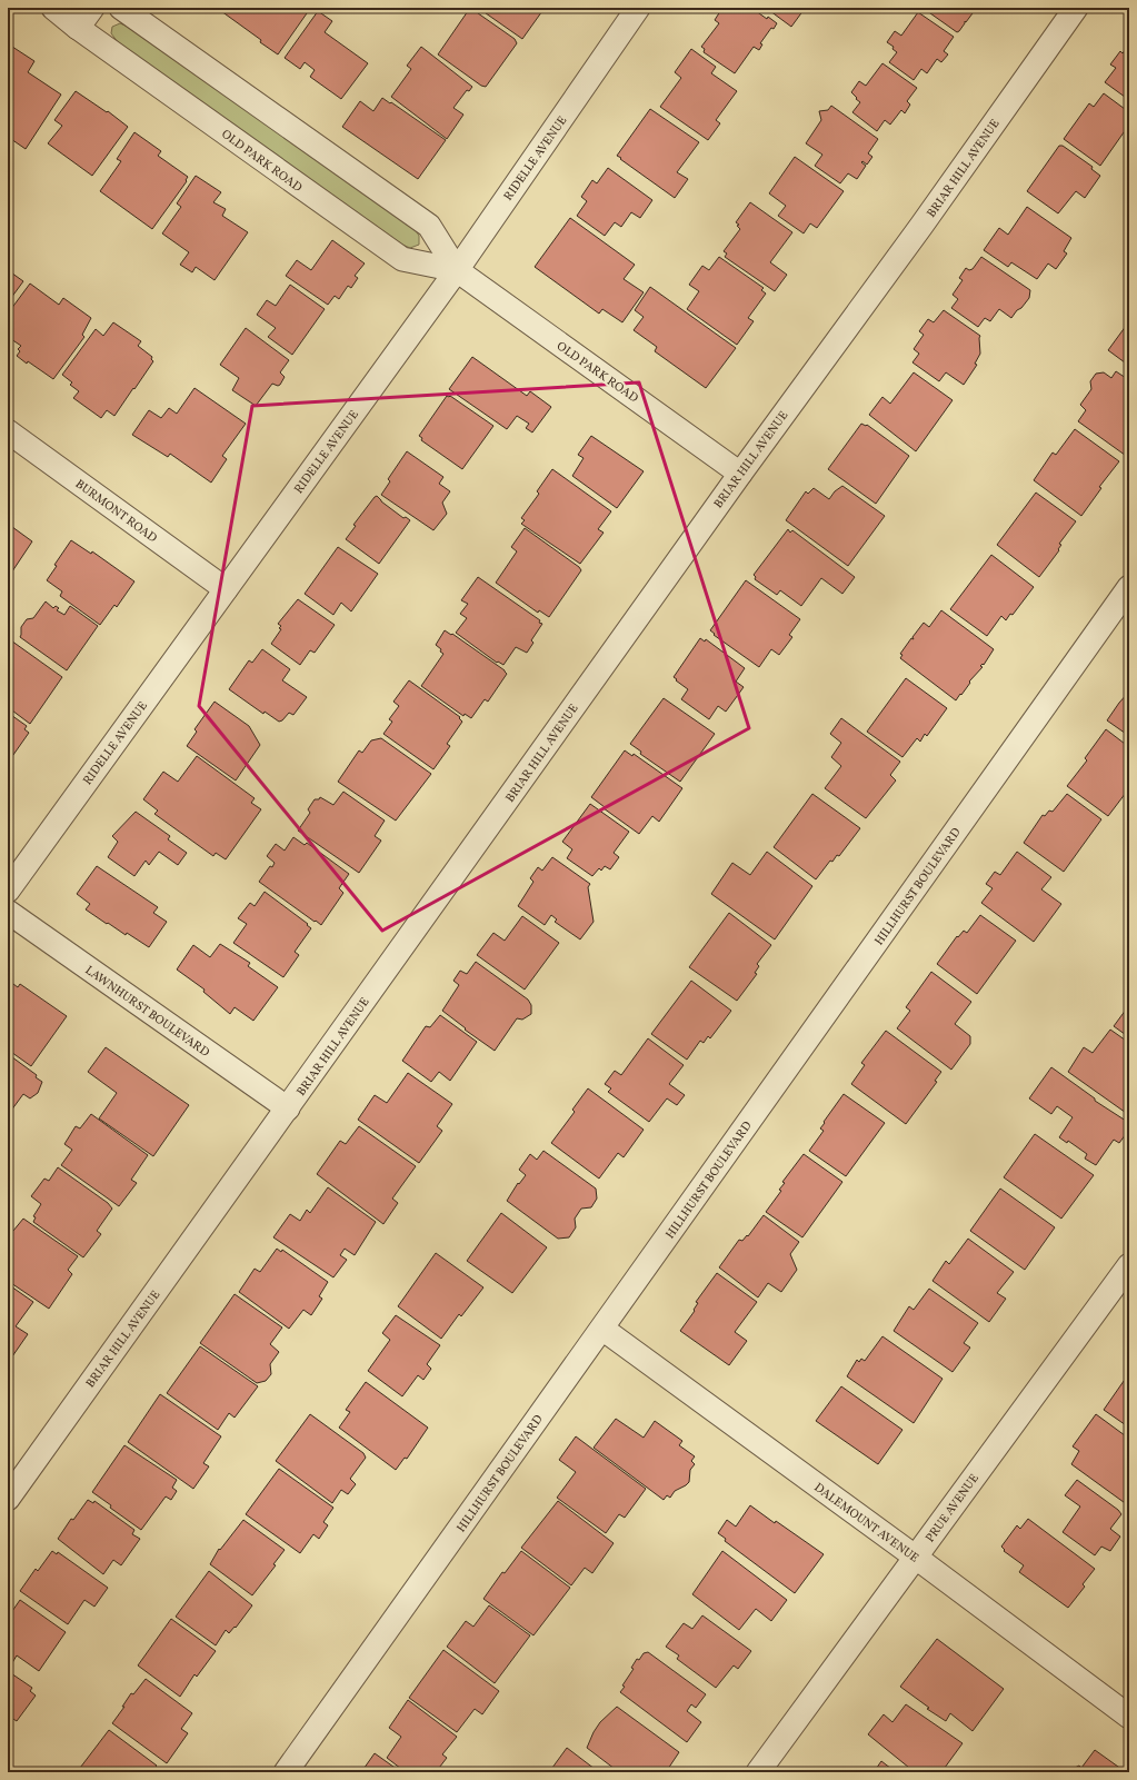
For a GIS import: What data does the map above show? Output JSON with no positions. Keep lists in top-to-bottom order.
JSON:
{
  "streets": {
    "street": [
      "RIDELLE AVENUE",
      "OLD PARK ROAD",
      "BRIAR HILL AVENUE",
      "BURMONT ROAD",
      "HILLHURST BOULEVARD",
      "LAWNHURST BOULEVARD",
      "PRUE AVENUE",
      "DALEMOUNT AVENUE"
    ]
  },
  "crossings": [
    ["RIDELLE AVENUE", "OLD PARK ROAD"],
    ["RIDELLE AVENUE", "BURMONT ROAD"],
    ["OLD PARK ROAD", "BRIAR HILL AVENUE"],
    ["BRIAR HILL AVENUE", "LAWNHURST BOULEVARD"],
    ["HILLHURST BOULEVARD", "DALEMOUNT AVENUE"],
    ["PRUE AVENUE", "DALEMOUNT AVENUE"]
  ]
}
